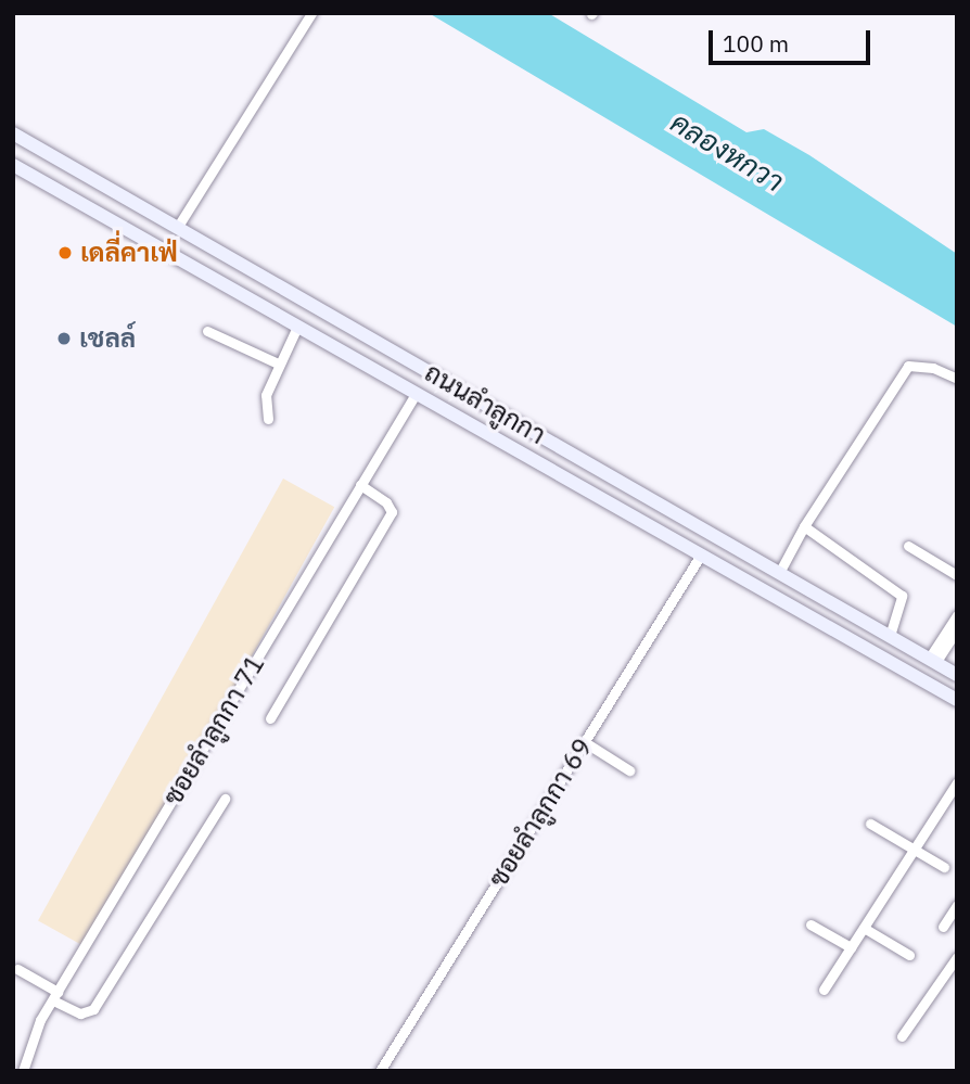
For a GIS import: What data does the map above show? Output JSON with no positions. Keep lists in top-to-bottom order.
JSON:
{
  "streets": {
    "main road": ["ถนนลำลูกกา"],
    "street": ["ซอยลำลูกกา 71", "ซอยลำลูกกา 69"]
  },
  "crossings": [
    ["ถนนลำลูกกา", "ซอยลำลูกกา 71"],
    ["ถนนลำลูกกา", "ซอยลำลูกกา 69"]
  ],
  "water": ["คลองหกวา"],
  "places": ["เดลี่คาเฟ่", "เชลล์"],
  "scale_bar": "100 m"
}
